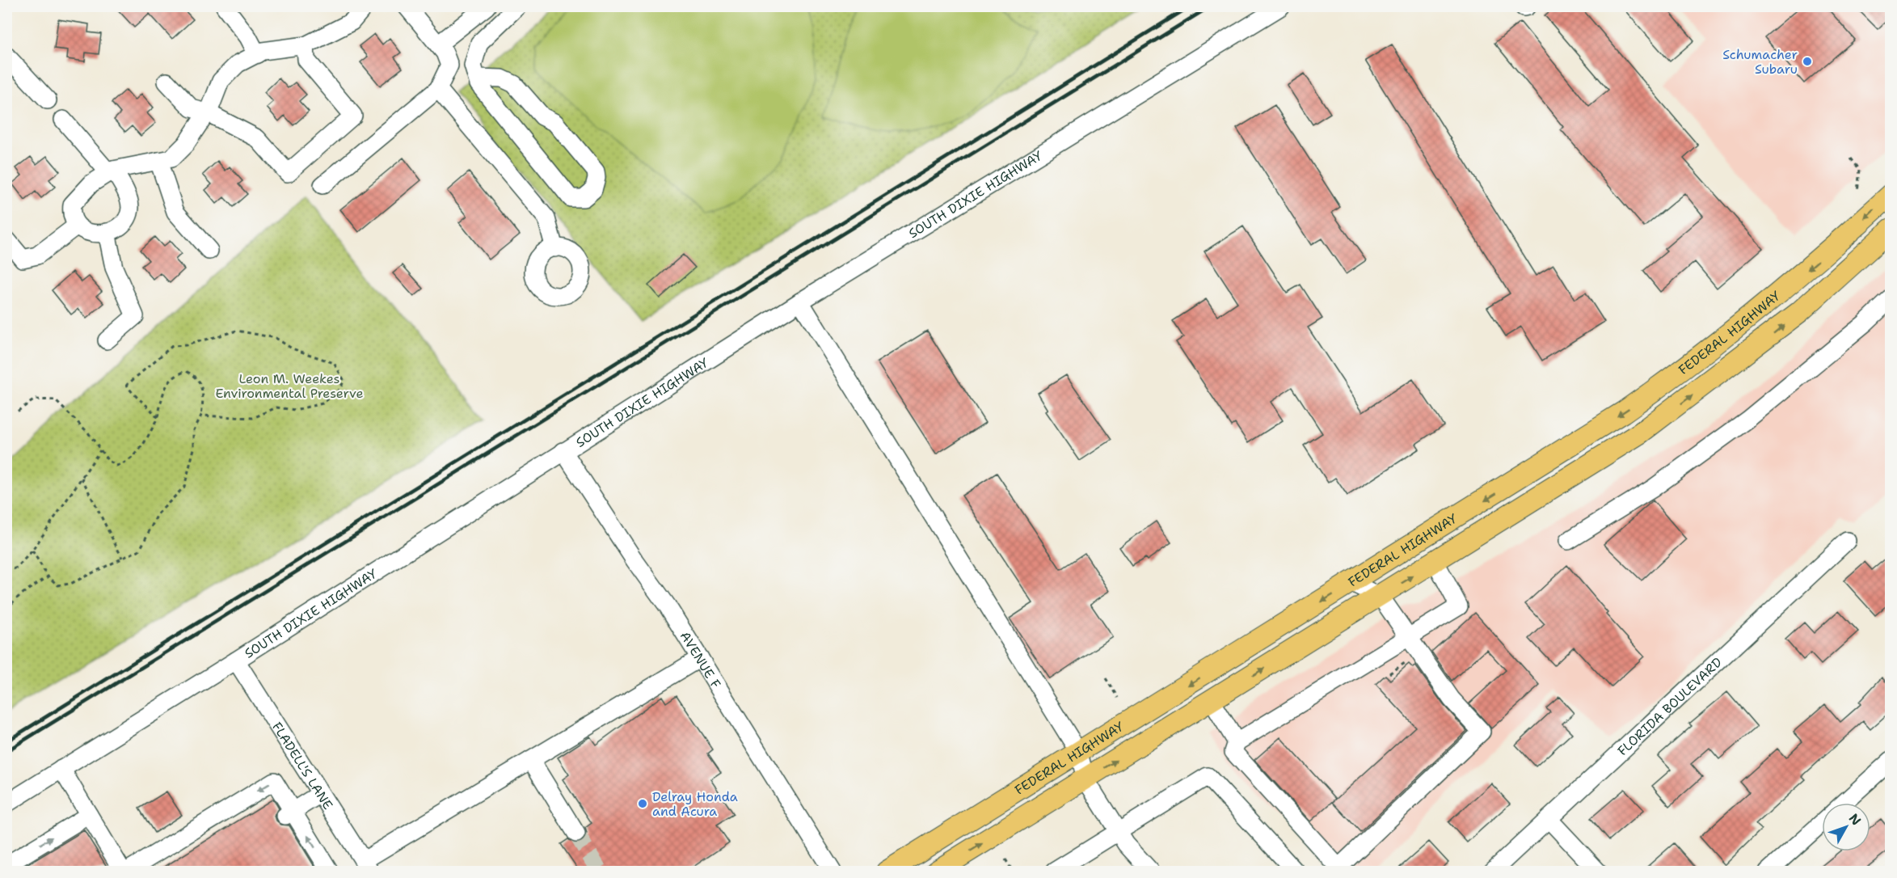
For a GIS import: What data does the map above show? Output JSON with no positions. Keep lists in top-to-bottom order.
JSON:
{
  "streets": {
    "main road": ["FEDERAL HIGHWAY"],
    "street": [
      "SOUTH DIXIE HIGHWAY",
      "AVENUE F",
      "FLORIDA BOULEVARD",
      "FLADELL'S LANE"
    ]
  },
  "crossings": [
    ["SOUTH DIXIE HIGHWAY", "AVENUE F"],
    ["SOUTH DIXIE HIGHWAY", "FLADELL'S LANE"]
  ],
  "parks": ["Leon M. Weekes Environmental Preserve"],
  "places": ["Schumacher Subaru", "Delray Honda and Acura"],
  "north": "top right"
}
